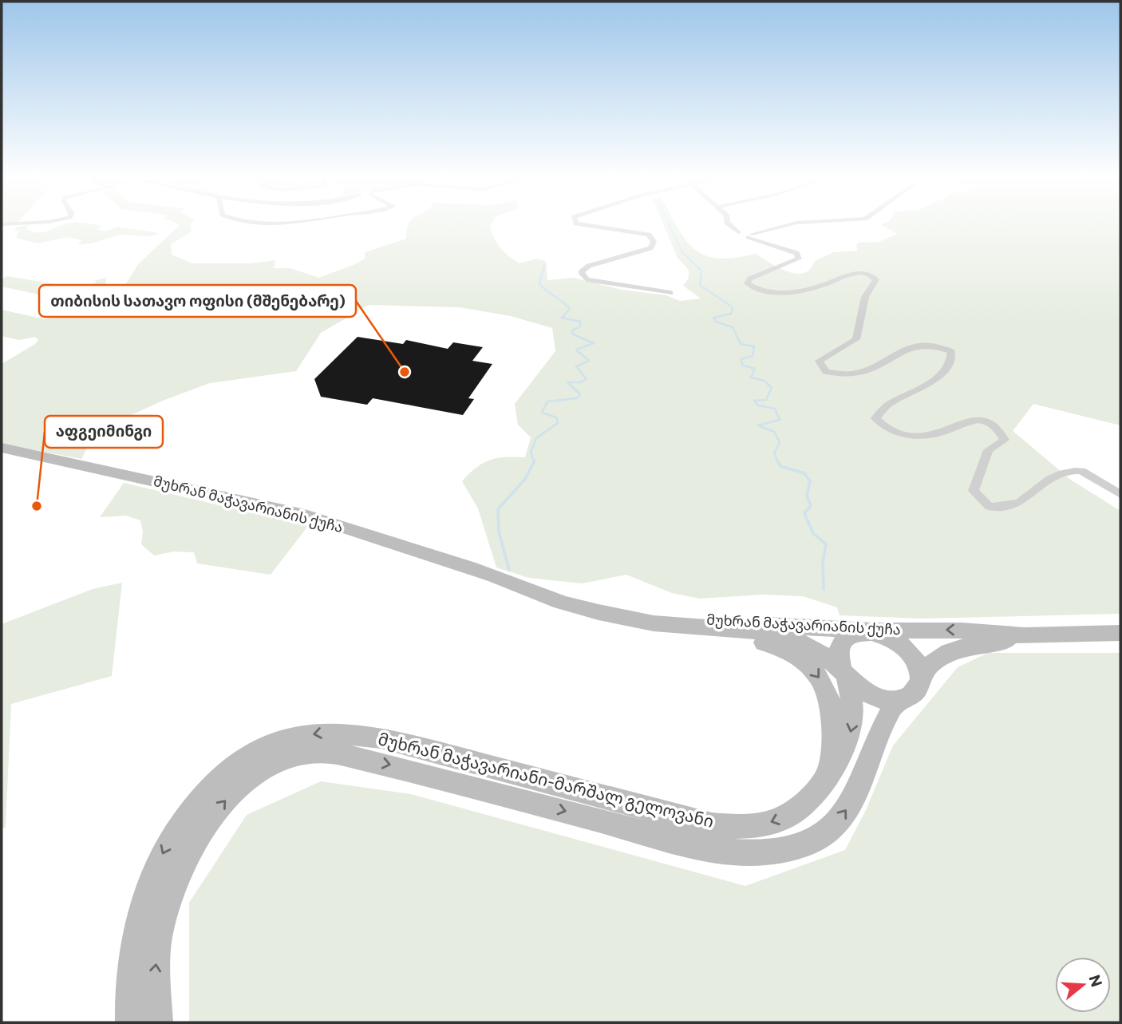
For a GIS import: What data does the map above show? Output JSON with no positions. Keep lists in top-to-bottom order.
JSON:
{
  "streets": {
    "main road": ["მუხრან მაჭავარიანის ქუჩა", "მუხრან მაჭავარიანი-მარშალ გელოვანი"]
  },
  "crossings": [
    ["მუხრან მაჭავარიანის ქუჩა", "მუხრან მაჭავარიანი-მარშალ გელოვანი"]
  ],
  "places": ["თიბისის სათავო ოფისი (მშენებარე)", "აფგეიმინგი"],
  "north": "right"
}
